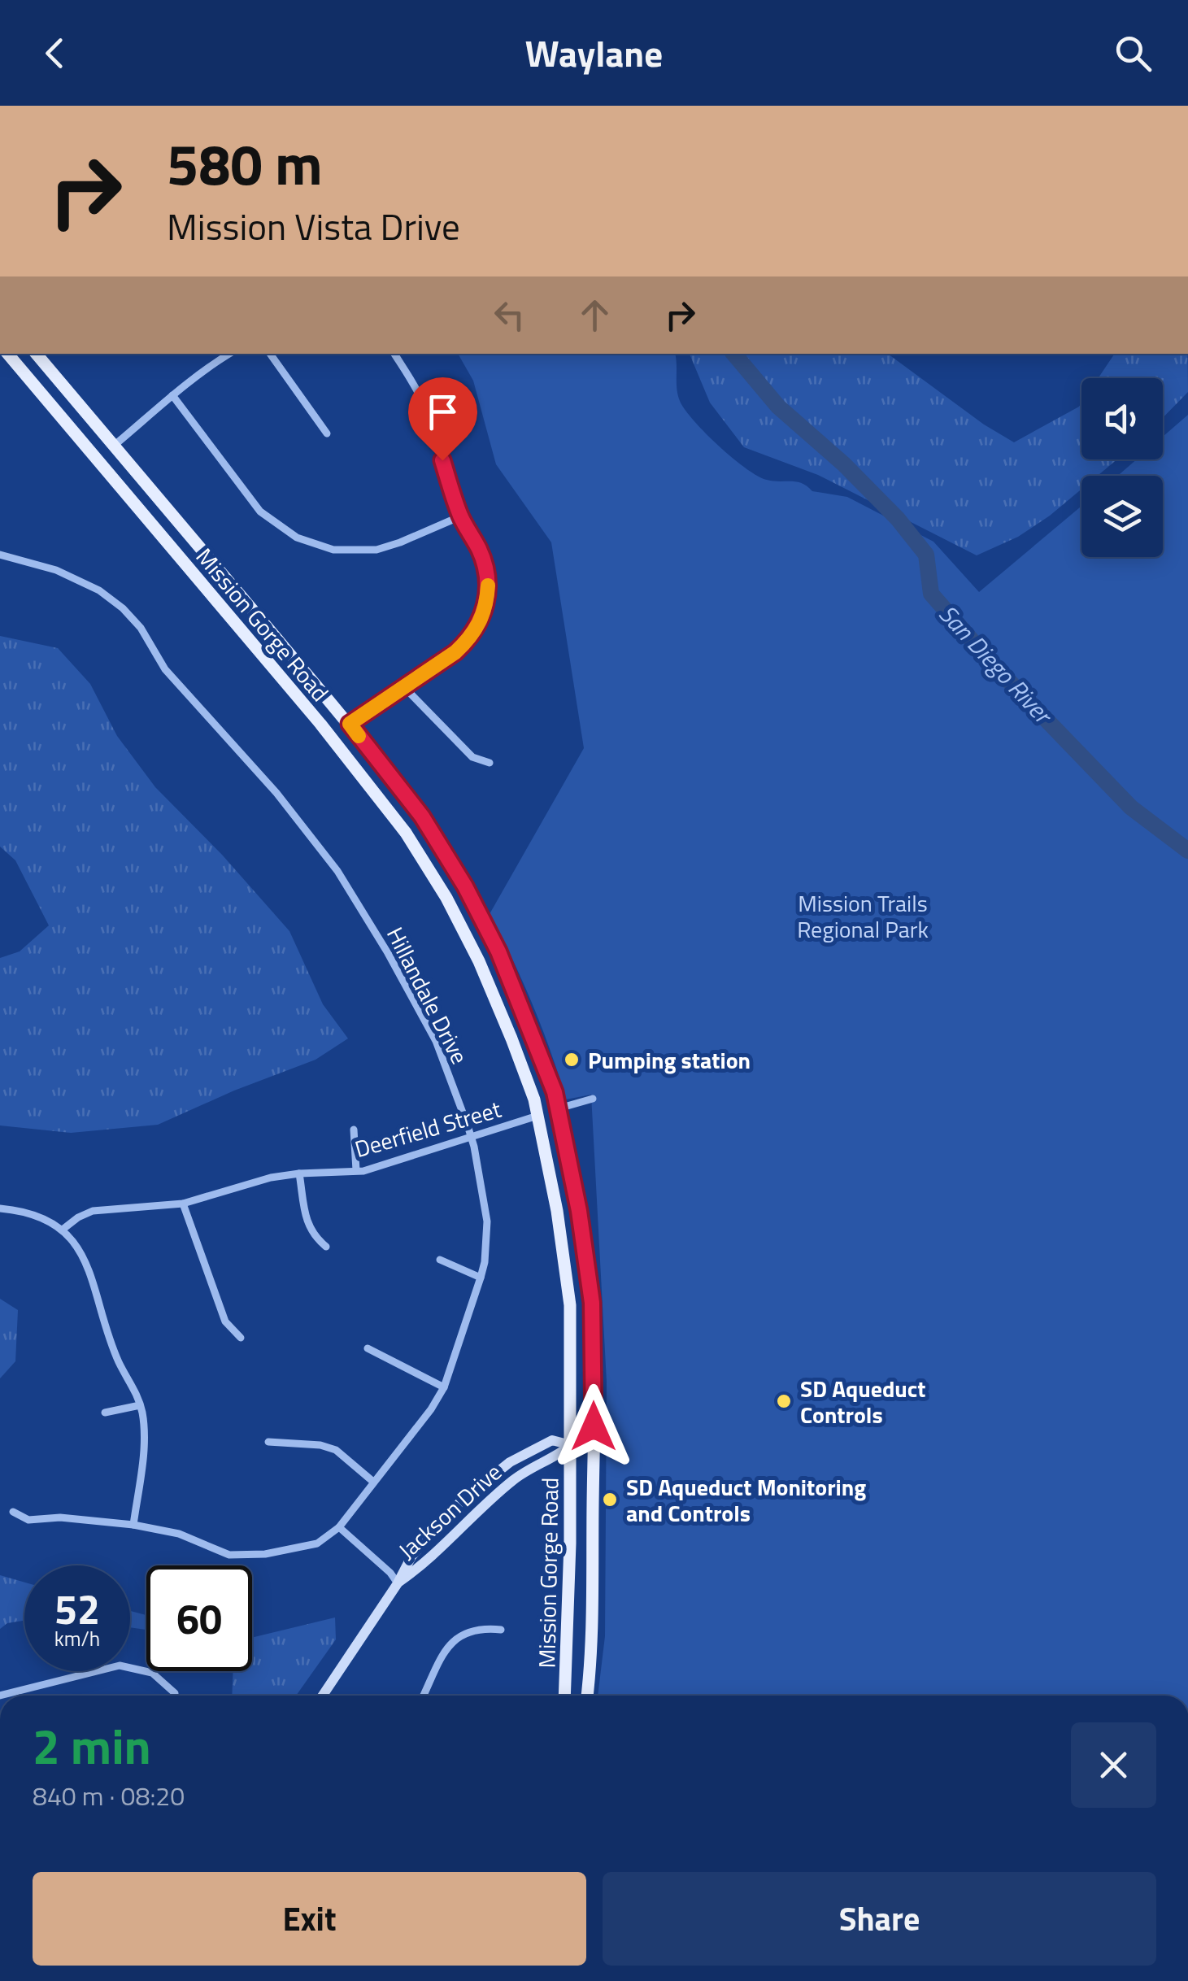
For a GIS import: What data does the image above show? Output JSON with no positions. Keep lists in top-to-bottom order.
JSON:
{
  "streets": {
    "main road": ["Mission Gorge Road", "Jackson Drive"],
    "street": ["Hillandale Drive", "Deerfield Street"]
  },
  "crossings": [
    ["Mission Gorge Road", "Deerfield Street"],
    ["Mission Gorge Road", "Jackson Drive"],
    ["Hillandale Drive", "Deerfield Street"]
  ],
  "water": ["San Diego River"],
  "parks": ["Mission Trails Regional Park"],
  "places": ["Pumping station", "SD Aqueduct Controls", "SD Aqueduct Monitoring and Controls"],
  "page": {
    "header": "Waylane",
    "turn": ["580 m", "Mission Vista Drive"],
    "speed": "52 km/h",
    "limit": "60",
    "heading": ["2 min", "840 m · 08:20"],
    "buttons": ["Exit", "Share"]
  }
}
